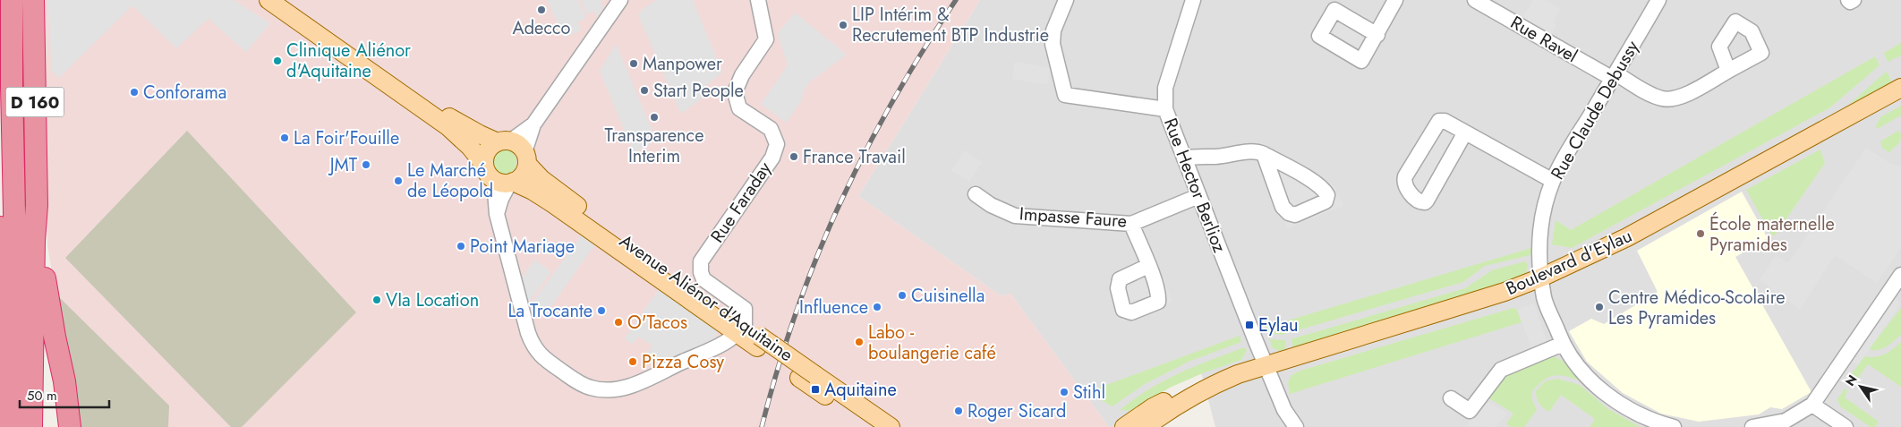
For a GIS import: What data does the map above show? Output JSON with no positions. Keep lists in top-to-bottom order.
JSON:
{
  "streets": {
    "highway": ["D 160"],
    "main road": ["Boulevard d'Eylau", "Avenue Aliénor d'Aquitaine"],
    "street": [
      "Rue Ravel",
      "Rue Claude Debussy",
      "Rue Hector Berlioz",
      "Rue Faraday",
      "Impasse Faure"
    ]
  },
  "crossings": [
    ["Rue Ravel", "Rue Claude Debussy"],
    ["Rue Claude Debussy", "Boulevard d'Eylau"],
    ["Rue Hector Berlioz", "Impasse Faure"],
    ["Rue Hector Berlioz", "Boulevard d'Eylau"],
    ["Rue Faraday", "Avenue Aliénor d'Aquitaine"]
  ],
  "places": {
    "other": [
      "Adecco",
      "LIP Intérim & Recrutement BTP Industrie",
      "Clinique Aliénor d'Aquitaine",
      "Manpower",
      "Start People",
      "Conforama",
      "Transparence Interim",
      "La Foir'Fouille",
      "France Travail",
      "JMT",
      "Le Marché de Léopold",
      "École maternelle Pyramides",
      "Point Mariage",
      "Cuisinella",
      "VIa Location",
      "Influence",
      "Centre Médico-Scolaire Les Pyramides",
      "La Trocante",
      "O'Tacos",
      "Labo - boulangerie café",
      "Pizza Cosy",
      "Stihl",
      "Roger Sicard"
    ],
    "transit": ["Eylau", "Aquitaine"]
  },
  "scale_bar": "50 m",
  "north": "top left"
}
